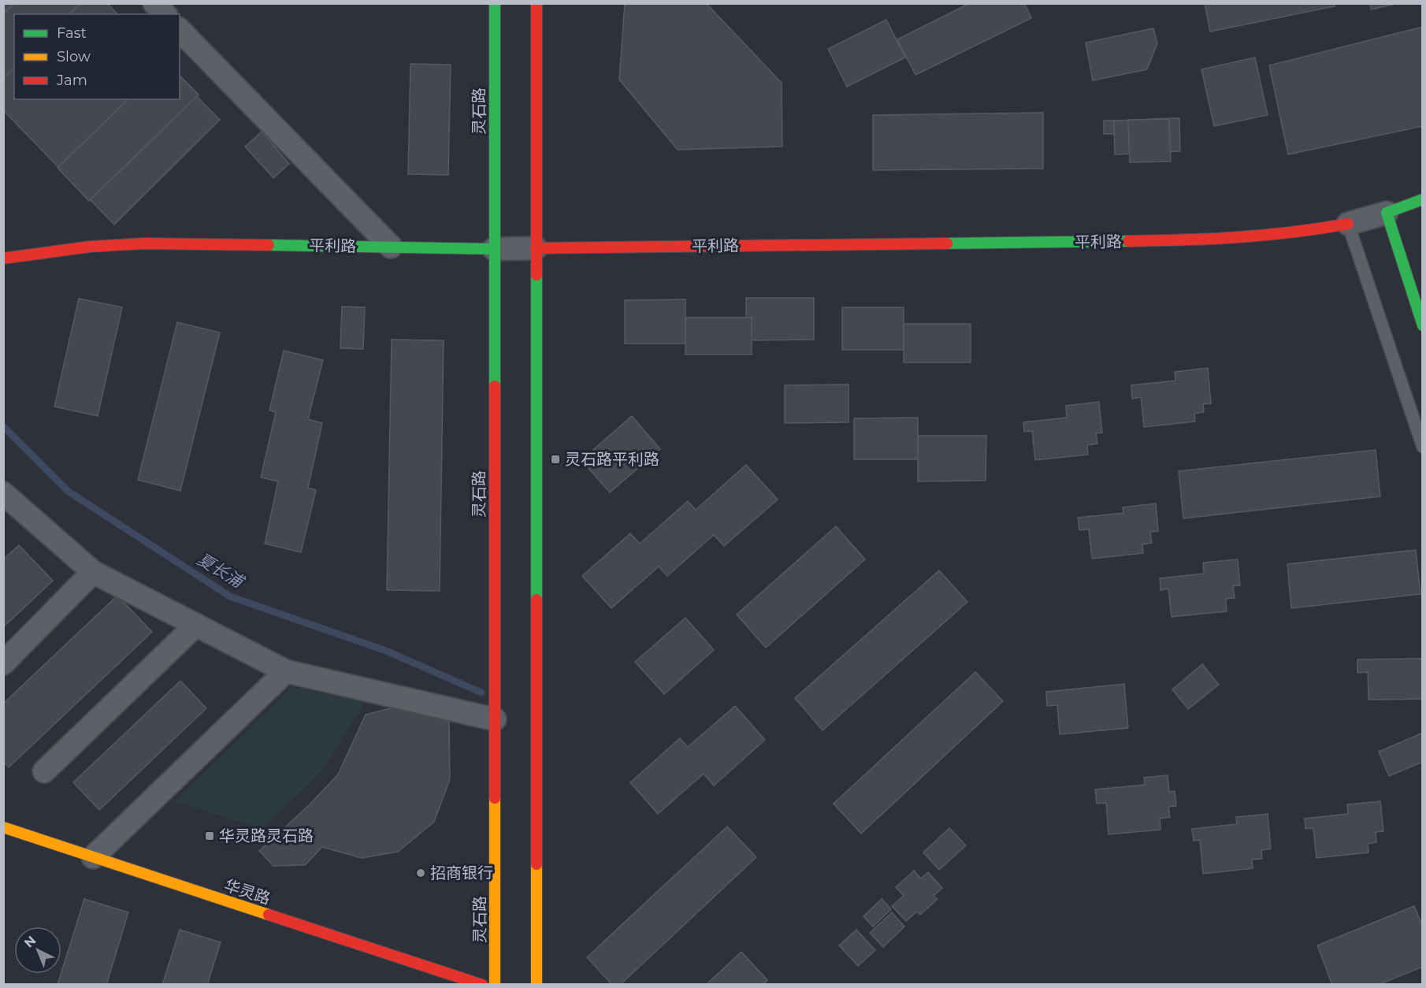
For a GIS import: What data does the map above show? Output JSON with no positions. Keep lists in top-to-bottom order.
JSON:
{
  "streets": {
    "main road": ["灵石路", "平利路", "华灵路"]
  },
  "crossings": [
    ["灵石路", "平利路"]
  ],
  "water": ["夏长浦"],
  "places": {
    "transit": ["灵石路平利路", "华灵路灵石路"],
    "other": ["招商银行"]
  },
  "legend": ["Fast", "Slow", "Jam"],
  "north": "top left"
}
